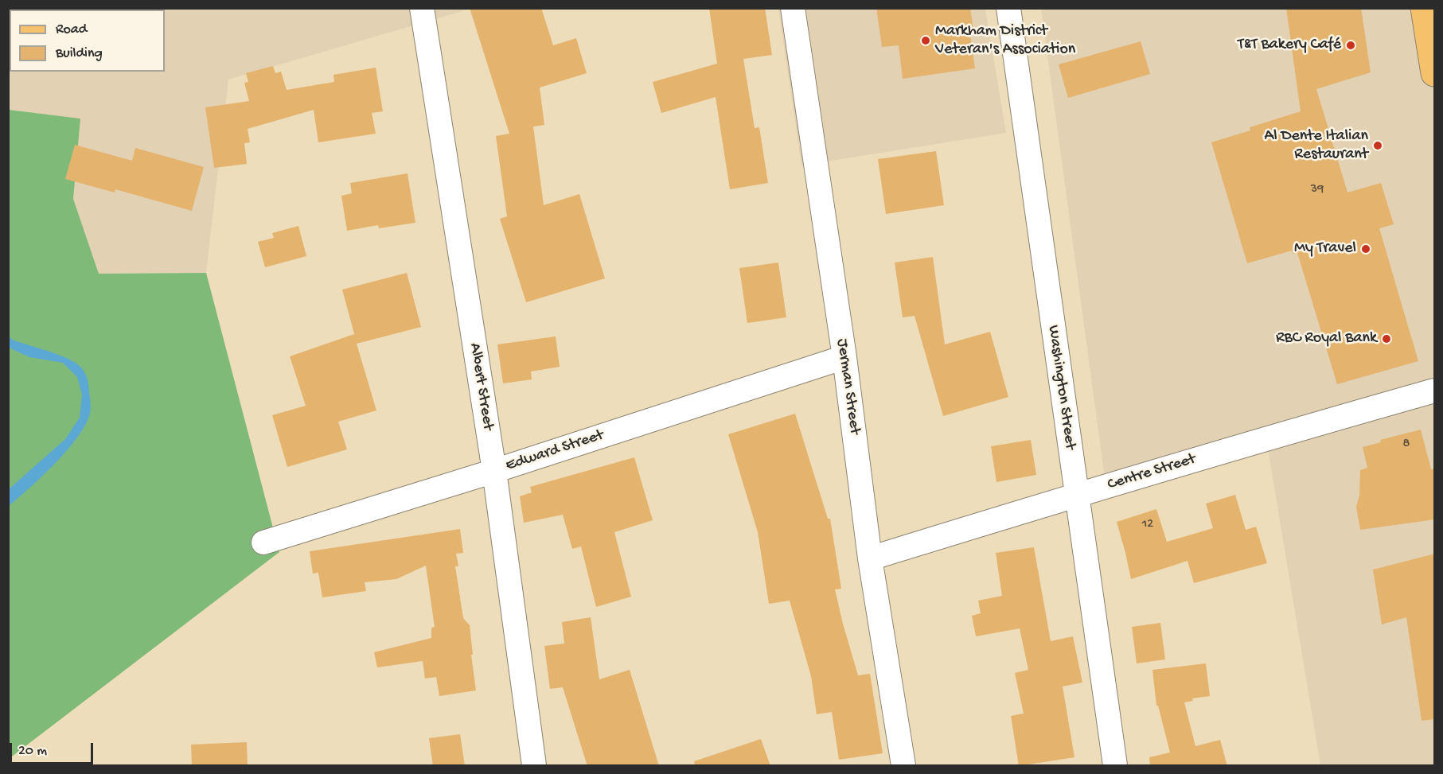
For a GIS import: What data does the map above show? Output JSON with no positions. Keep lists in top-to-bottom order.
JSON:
{
  "streets": {
    "street": [
      "Albert Street",
      "Jerman Street",
      "Washington Street",
      "Edward Street",
      "Centre Street"
    ]
  },
  "crossings": [
    ["Albert Street", "Edward Street"],
    ["Jerman Street", "Edward Street"],
    ["Jerman Street", "Centre Street"],
    ["Washington Street", "Centre Street"]
  ],
  "places": [
    "Markham District Veteran's Association",
    "T&T Bakery Café",
    "Al Dente Italian Restaurant",
    "My Travel",
    "RBC Royal Bank"
  ],
  "house_numbers": ["39", "8", "12"],
  "legend": ["Road", "Building"],
  "scale_bar": "20 m"
}
